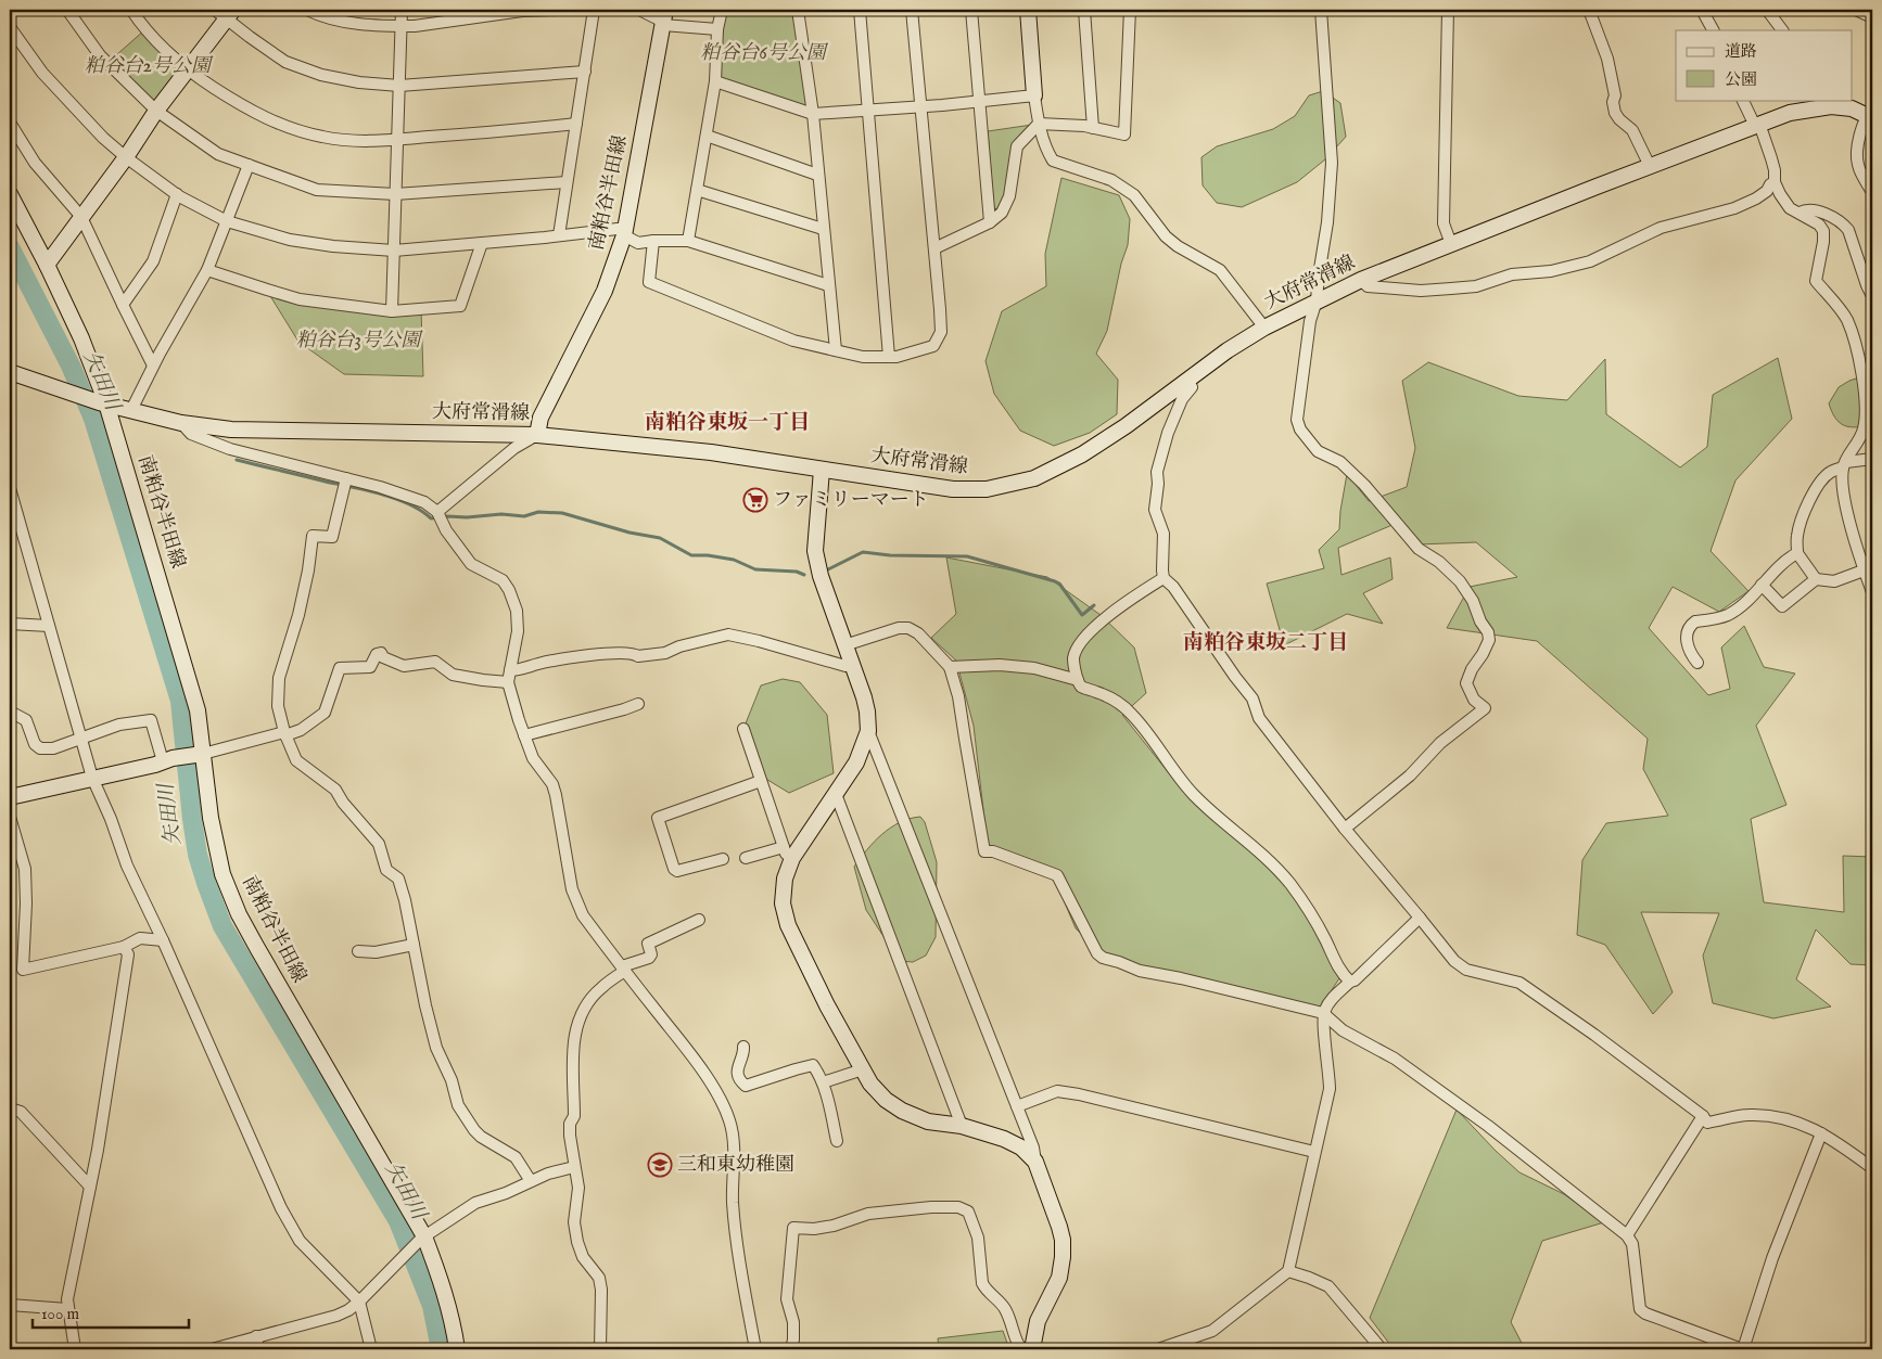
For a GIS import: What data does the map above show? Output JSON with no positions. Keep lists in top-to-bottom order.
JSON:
{
  "streets": {
    "main road": ["南粕谷半田線", "大府常滑線"]
  },
  "crossings": [
    ["南粕谷半田線", "大府常滑線"]
  ],
  "districts": ["南粕谷東坂一丁目", "南粕谷東坂二丁目"],
  "water": ["矢田川"],
  "parks": ["粕谷台6号公園", "粕谷台2号公園", "粕谷台3号公園"],
  "places": {
    "supermarket": ["ファミリーマート"],
    "school or university": ["三和東幼稚園"]
  },
  "legend": ["道路", "公園"],
  "scale_bar": "100 m"
}
